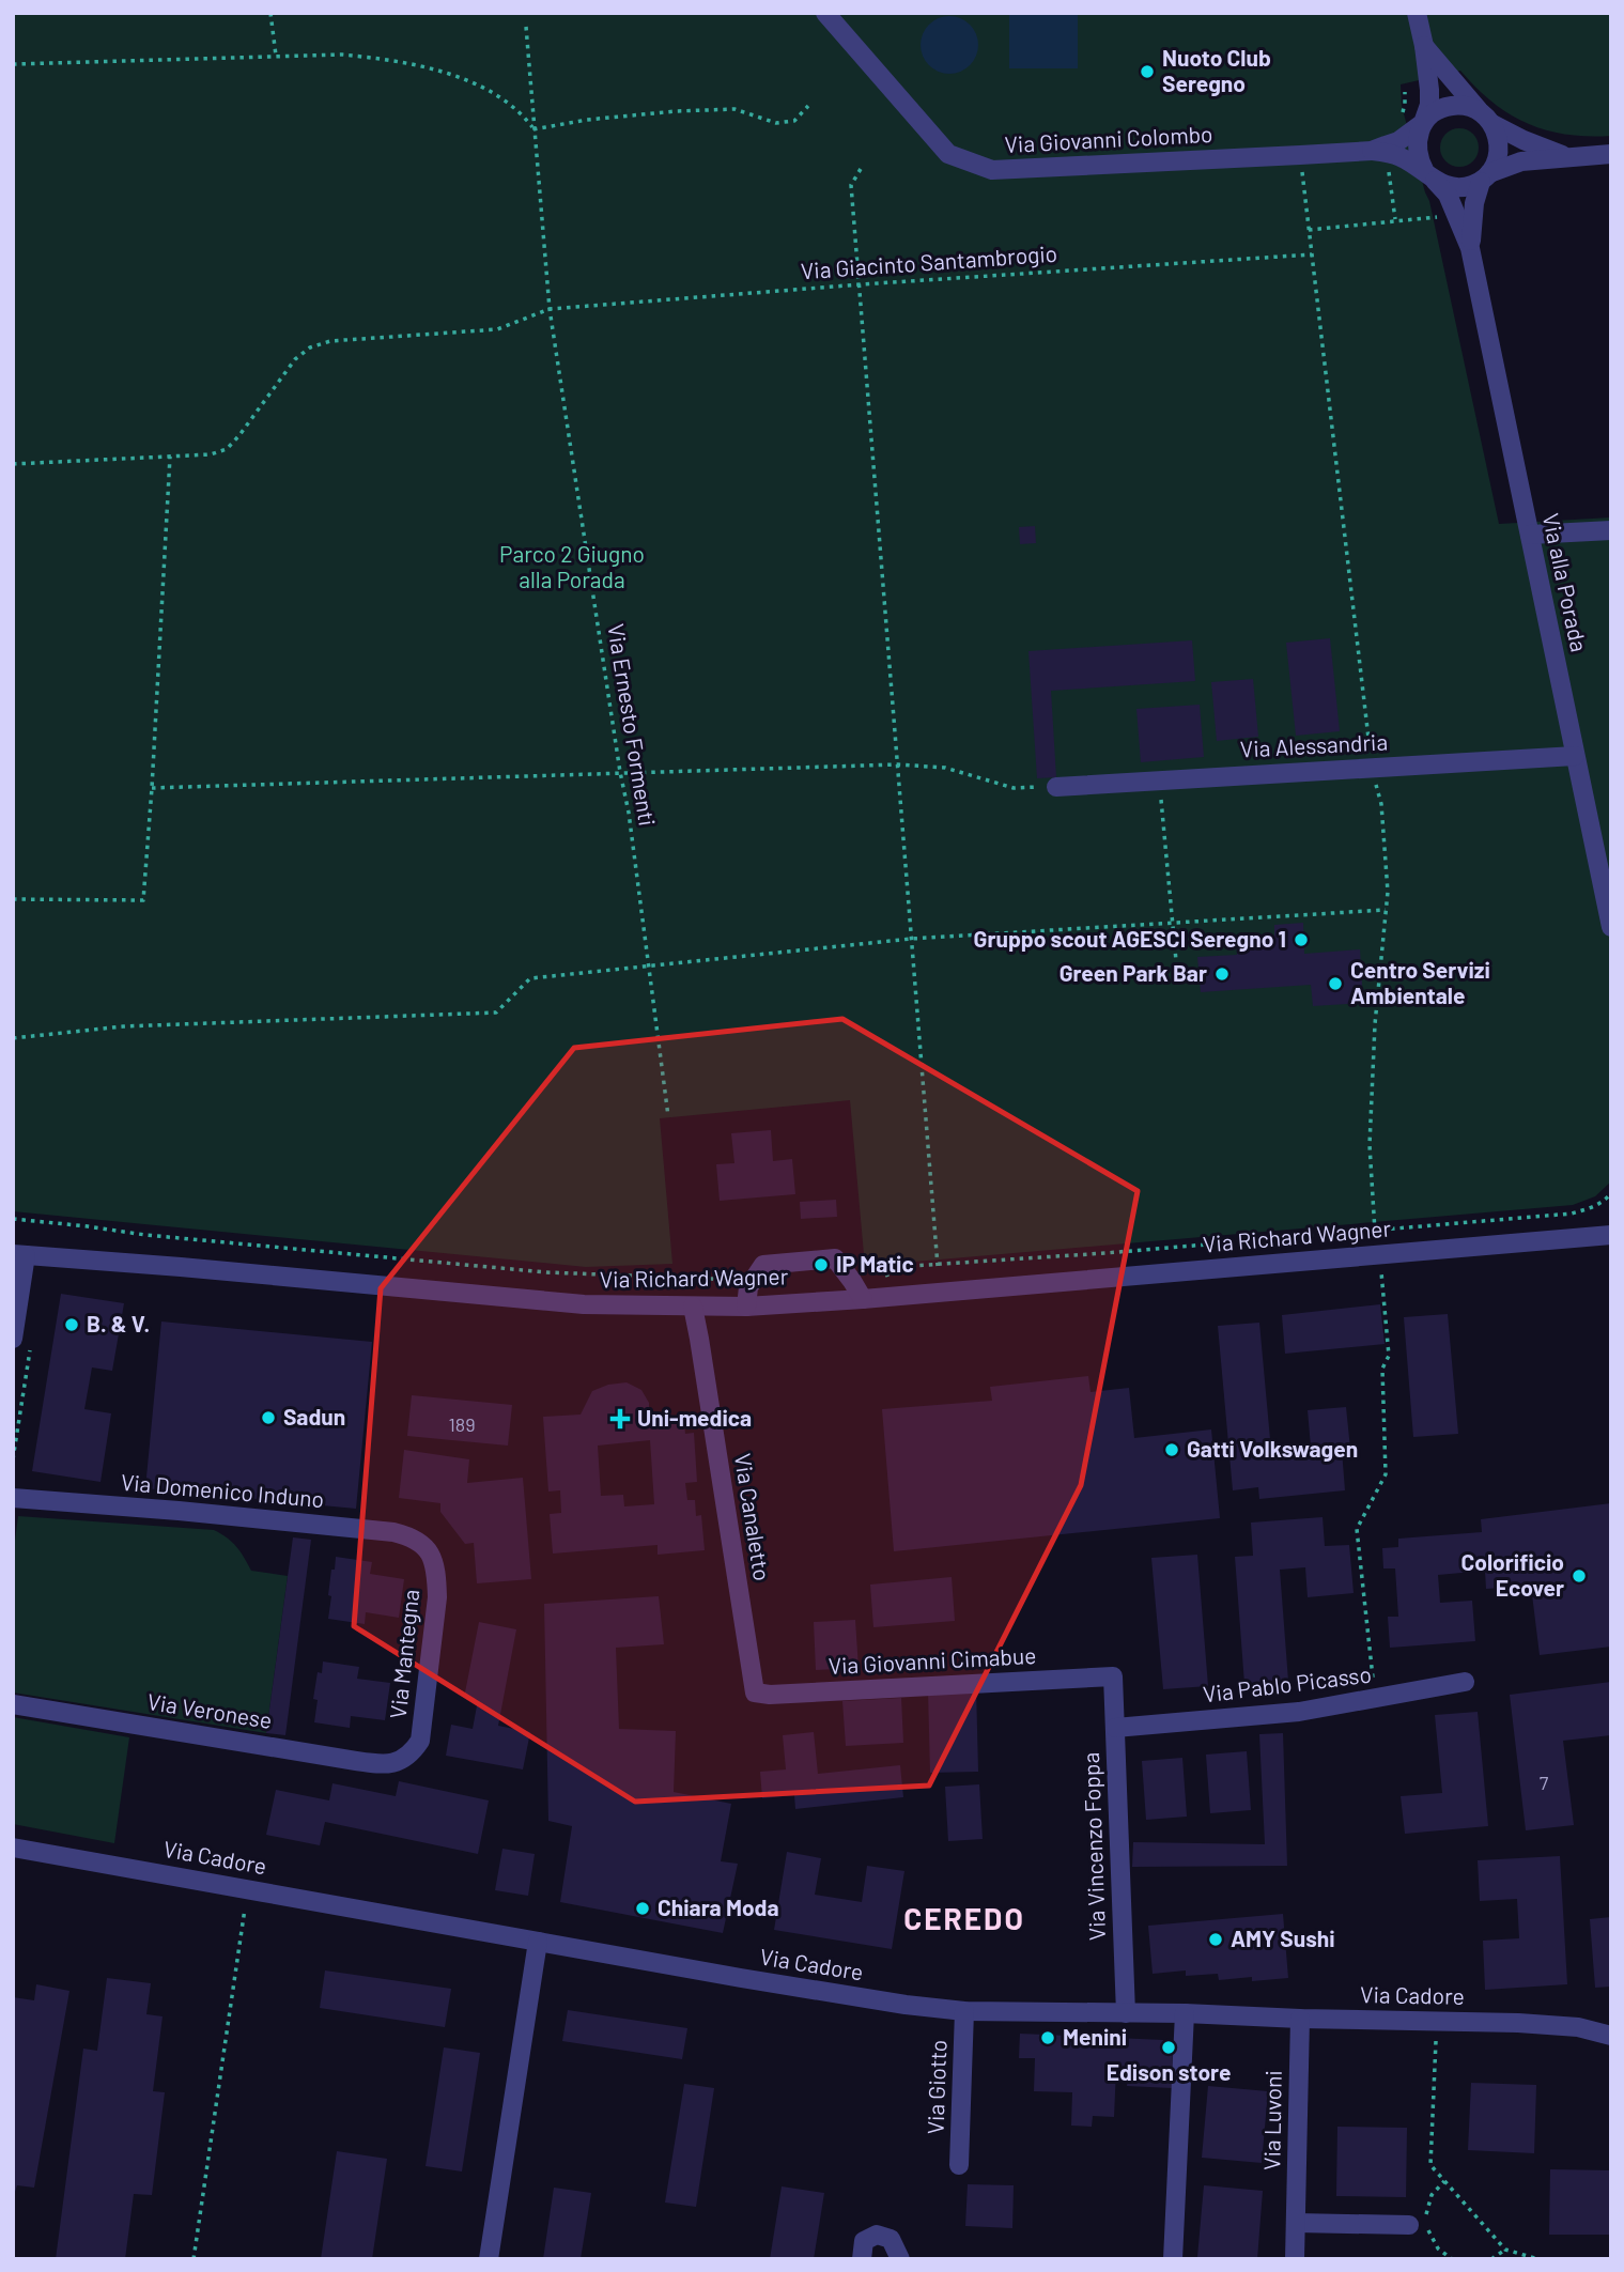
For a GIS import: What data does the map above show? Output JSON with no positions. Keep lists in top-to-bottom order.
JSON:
{
  "streets": {
    "street": [
      "Via Giovanni Colombo",
      "Via alla Porada",
      "Via Alessandria",
      "Via Richard Wagner",
      "Via Domenico Induno",
      "Via Canaletto",
      "Via Mantegna",
      "Via Giovanni Cimabue",
      "Via Pablo Picasso",
      "Via Veronese",
      "Via Vincenzo Foppa",
      "Via Cadore",
      "Via Giotto",
      "Via Luvoni"
    ],
    "path": ["Via Giacinto Santambrogio", "Via Ernesto Formenti"]
  },
  "crossings": [
    ["Via Giovanni Colombo", "Via alla Porada"],
    ["Via Giacinto Santambrogio", "Via Ernesto Formenti"],
    ["Via alla Porada", "Via Alessandria"],
    ["Via Richard Wagner", "Via Canaletto"],
    ["Via Domenico Induno", "Via Mantegna"],
    ["Via Canaletto", "Via Giovanni Cimabue"],
    ["Via Mantegna", "Via Veronese"],
    ["Via Giovanni Cimabue", "Via Vincenzo Foppa"],
    ["Via Pablo Picasso", "Via Vincenzo Foppa"],
    ["Via Vincenzo Foppa", "Via Cadore"],
    ["Via Cadore", "Via Giotto"],
    ["Via Cadore", "Via Luvoni"]
  ],
  "districts": ["CEREDO"],
  "parks": ["Parco 2 Giugno alla Porada"],
  "places": {
    "other": [
      "Nuoto Club Seregno",
      "Gruppo scout AGESCI Seregno 1",
      "Green Park Bar",
      "Centro Servizi Ambientale",
      "IP Matic",
      "B. & V.",
      "Sadun",
      "Gatti Volkswagen",
      "Colorificio Ecover",
      "Chiara Moda",
      "AMY Sushi",
      "Menini",
      "Edison store"
    ],
    "health": ["Uni-medica"]
  },
  "house_numbers": ["189", "7"]
}
